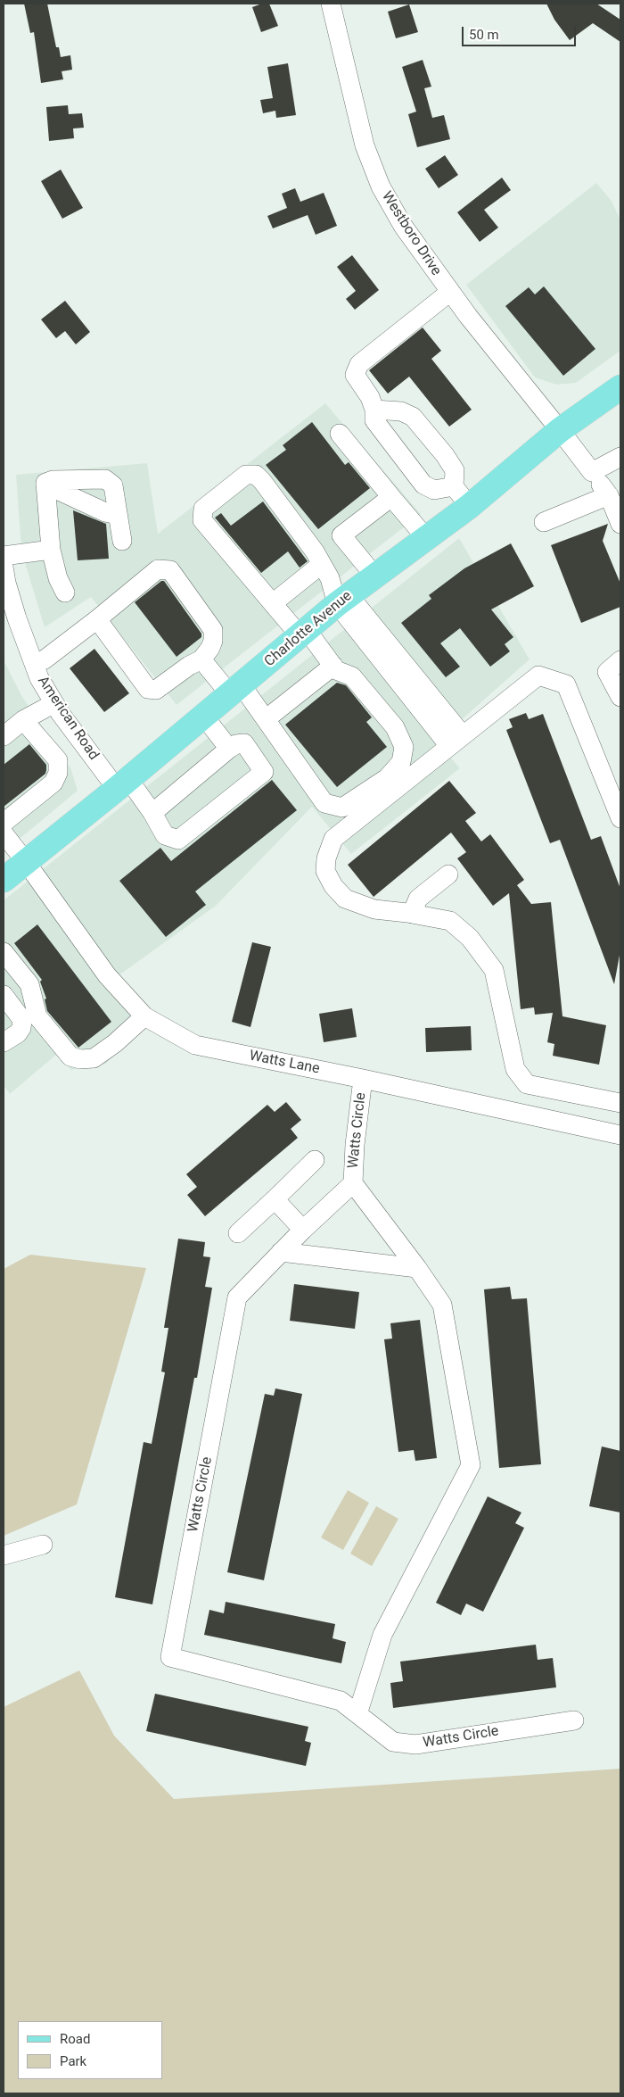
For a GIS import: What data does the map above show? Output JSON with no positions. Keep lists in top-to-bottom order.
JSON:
{
  "streets": {
    "main road": ["Charlotte Avenue"],
    "street": [
      "Westboro Drive",
      "American Road",
      "Watts Lane",
      "Watts Circle"
    ]
  },
  "crossings": [
    ["Westboro Drive", "Charlotte Avenue"],
    ["Charlotte Avenue", "American Road"],
    ["Charlotte Avenue", "Watts Lane"],
    ["Watts Lane", "Watts Circle"]
  ],
  "legend": ["Road", "Park"],
  "scale_bar": "50 m"
}
